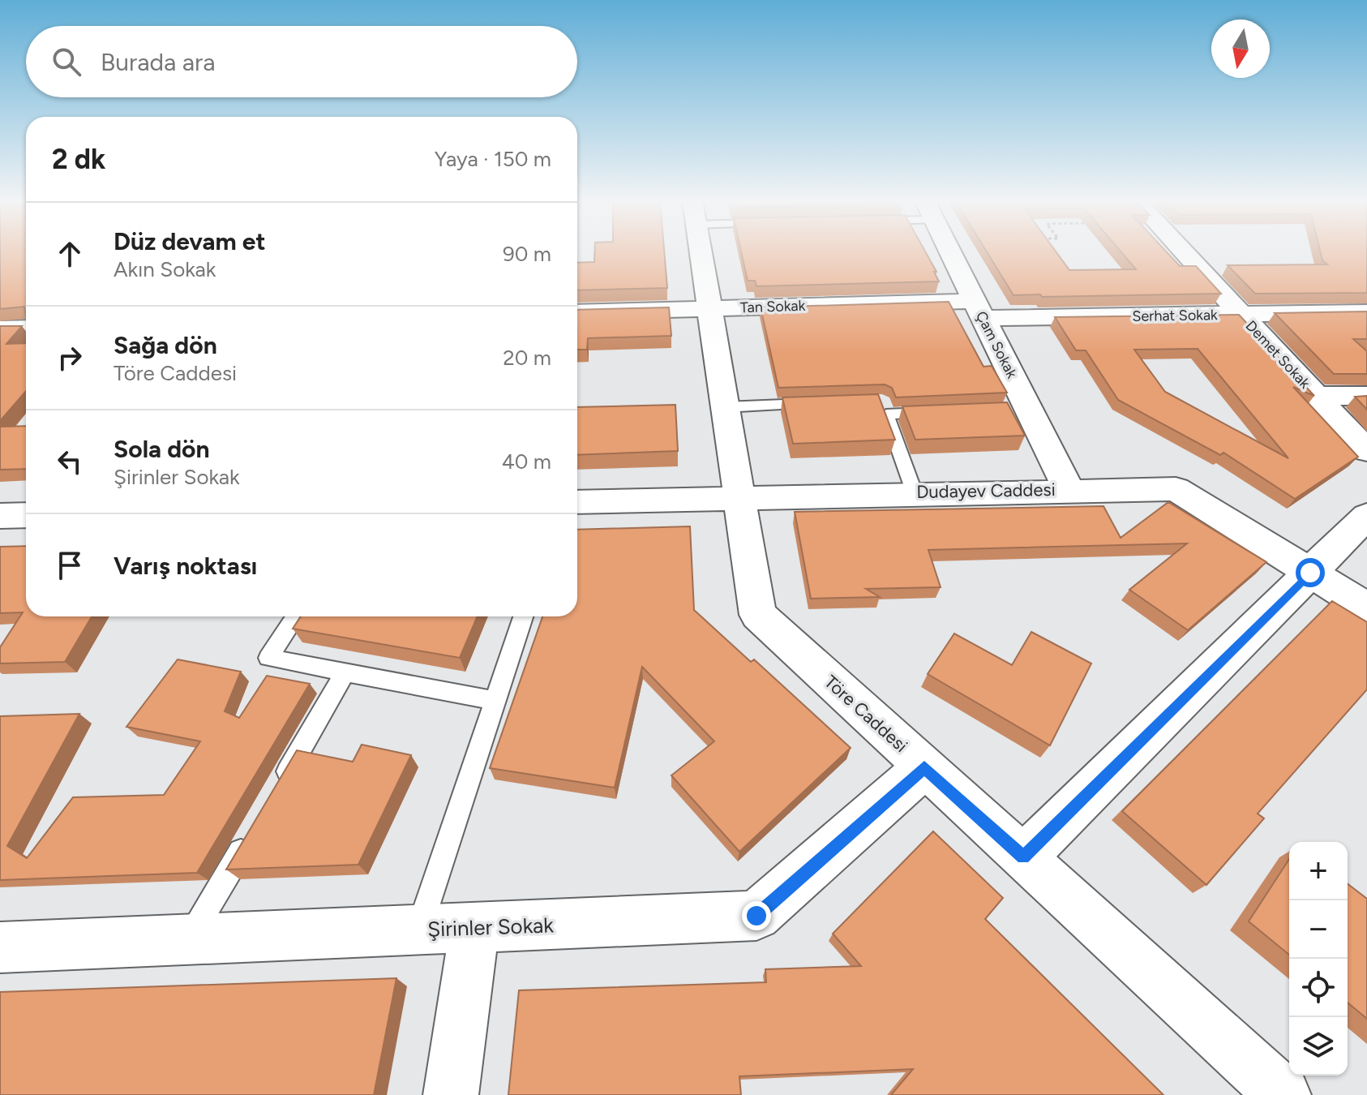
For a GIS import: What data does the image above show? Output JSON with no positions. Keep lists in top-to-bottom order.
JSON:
{
  "streets": {
    "street": [
      "Tan Sokak",
      "Serhat Sokak",
      "Çam Sokak",
      "Demet Sokak",
      "Dudayev Caddesi",
      "Töre Caddesi",
      "Şirinler Sokak"
    ]
  },
  "crossings": [
    ["Tan Sokak", "Serhat Sokak"],
    ["Tan Sokak", "Çam Sokak"],
    ["Tan Sokak", "Töre Caddesi"],
    ["Serhat Sokak", "Çam Sokak"],
    ["Serhat Sokak", "Demet Sokak"],
    ["Çam Sokak", "Dudayev Caddesi"],
    ["Dudayev Caddesi", "Töre Caddesi"],
    ["Töre Caddesi", "Şirinler Sokak"]
  ],
  "north": "bottom",
  "page": {
    "search": "Burada ara",
    "heading": ["2 dk", "Yaya · 150 m"],
    "list": [
      ["Düz devam et", "Akın Sokak", "90 m"],
      ["Sağa dön", "Töre Caddesi", "20 m"],
      ["Sola dön", "Şirinler Sokak", "40 m"],
      "Varış noktası"
    ],
    "map_buttons": ["+", "−"]
  }
}
